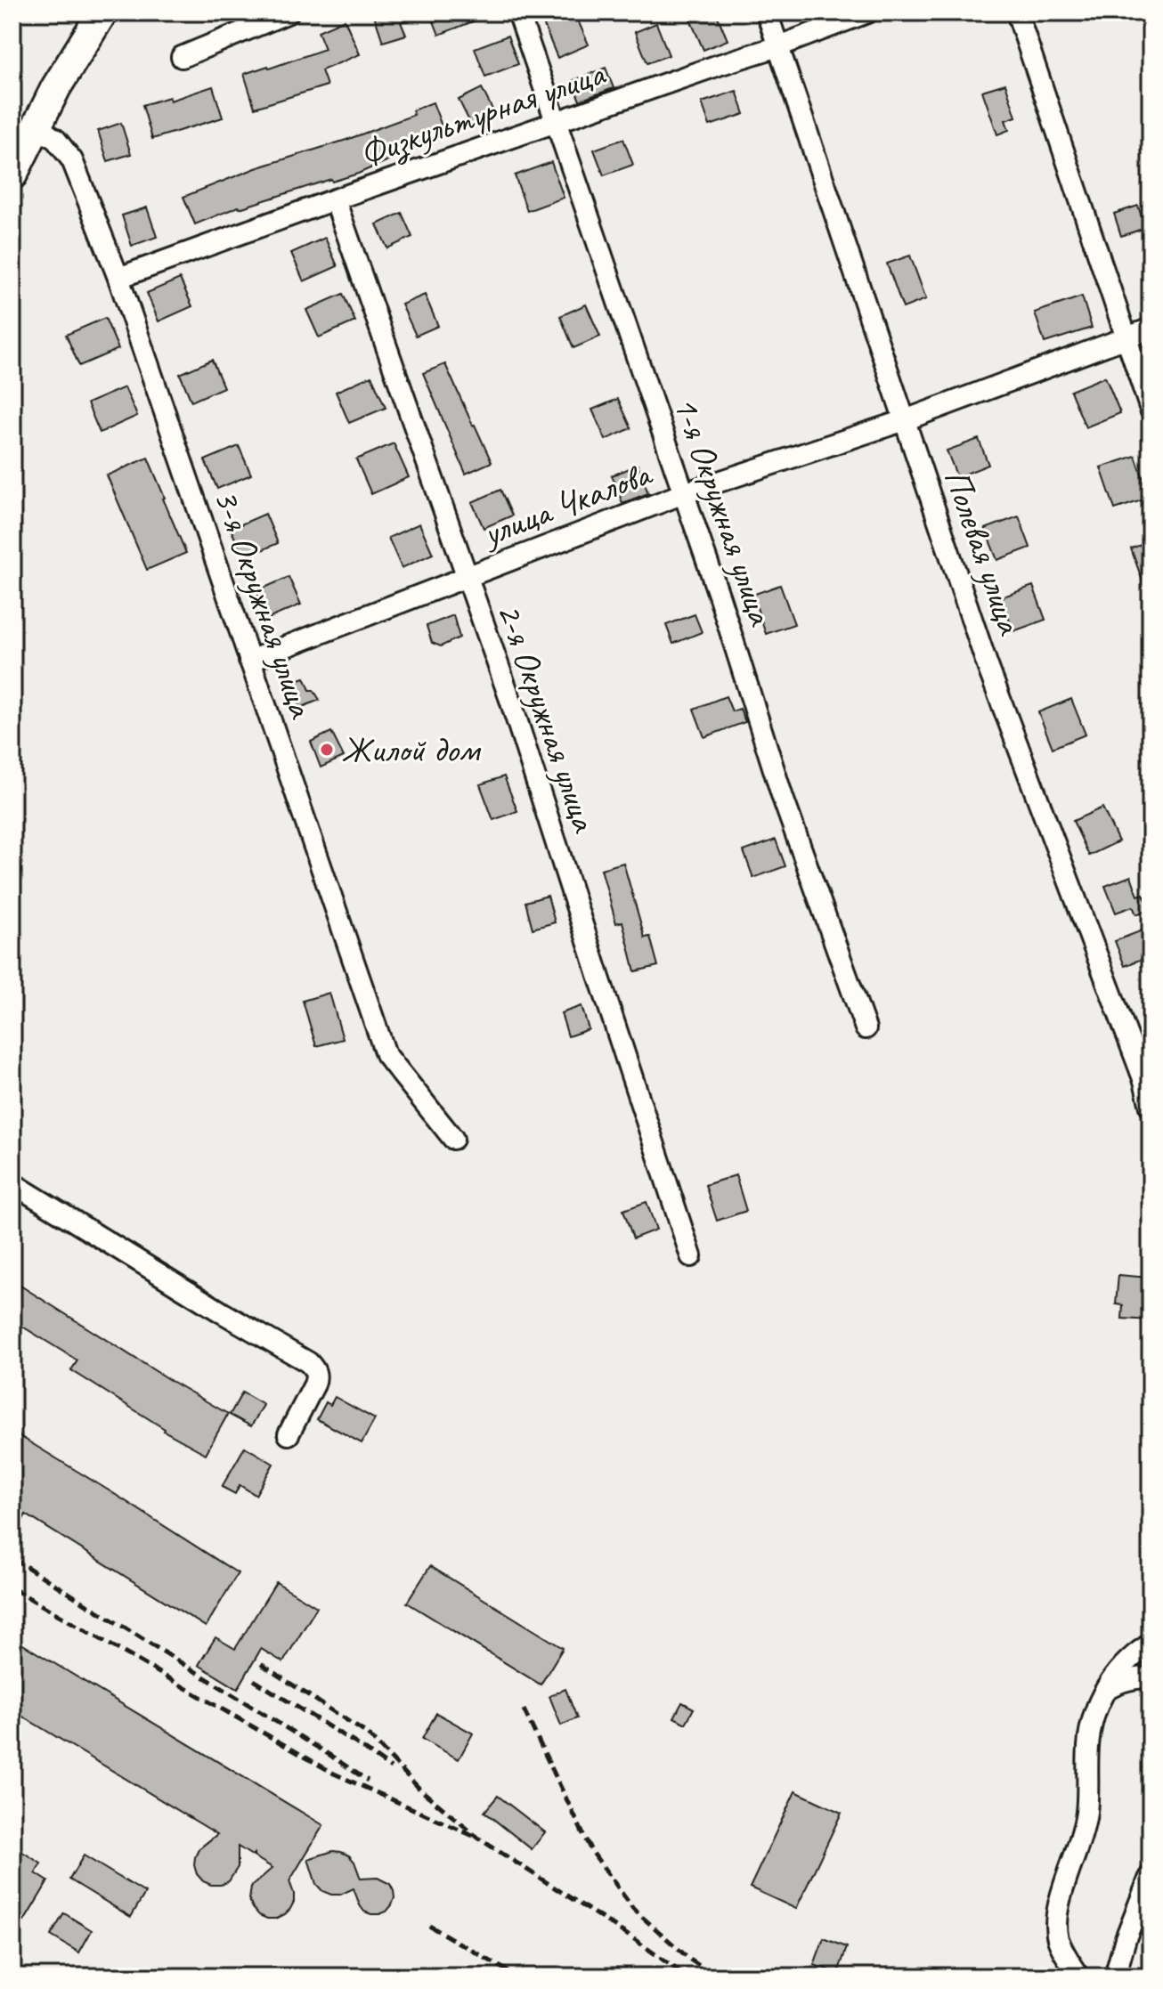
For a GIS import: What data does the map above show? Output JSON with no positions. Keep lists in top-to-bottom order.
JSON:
{
  "streets": {
    "street": [
      "Физкультурная улица",
      "улица Чкалова",
      "1-я Окружная улица",
      "Полевая улица",
      "3-я Окружная улица",
      "2-я Окружная улица"
    ]
  },
  "crossings": [
    ["Физкультурная улица", "1-я Окружная улица"],
    ["Физкультурная улица", "Полевая улица"],
    ["Физкультурная улица", "3-я Окружная улица"],
    ["Физкультурная улица", "2-я Окружная улица"],
    ["улица Чкалова", "1-я Окружная улица"],
    ["улица Чкалова", "Полевая улица"],
    ["улица Чкалова", "3-я Окружная улица"],
    ["улица Чкалова", "2-я Окружная улица"]
  ],
  "places": ["Жилой дом"]
}
